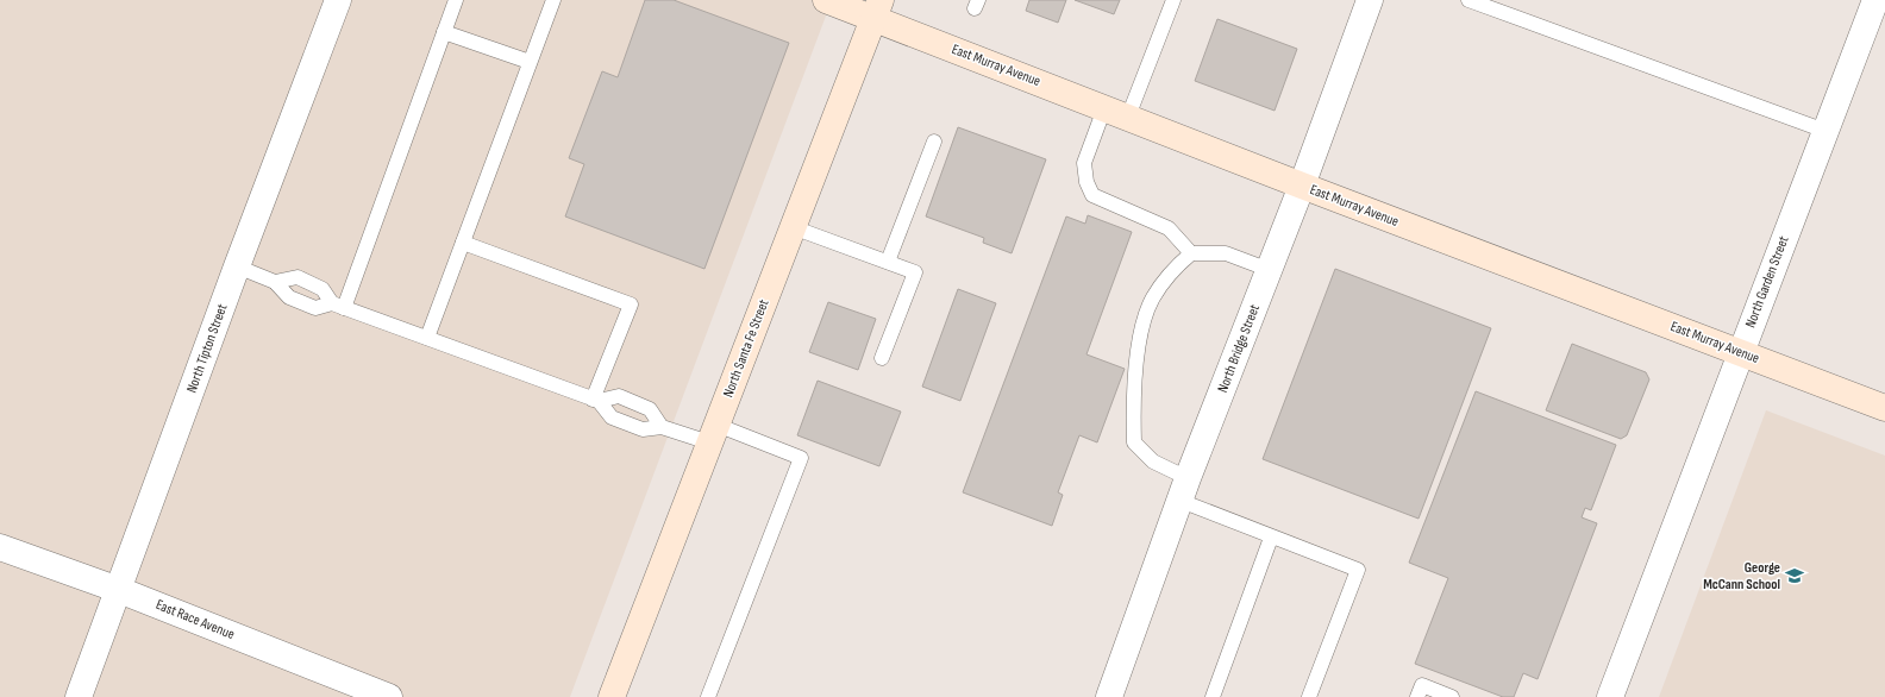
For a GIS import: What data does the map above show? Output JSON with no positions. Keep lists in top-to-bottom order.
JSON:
{
  "streets": {
    "street": [
      "East Murray Avenue",
      "North Garden Street",
      "North Tipton Street",
      "North Santa Fe Street",
      "North Bridge Street",
      "East Race Avenue"
    ]
  },
  "crossings": [
    ["East Murray Avenue", "North Garden Street"],
    ["East Murray Avenue", "North Santa Fe Street"],
    ["East Murray Avenue", "North Bridge Street"],
    ["North Tipton Street", "East Race Avenue"]
  ],
  "places": {
    "school or university": ["George McCann School"]
  }
}
